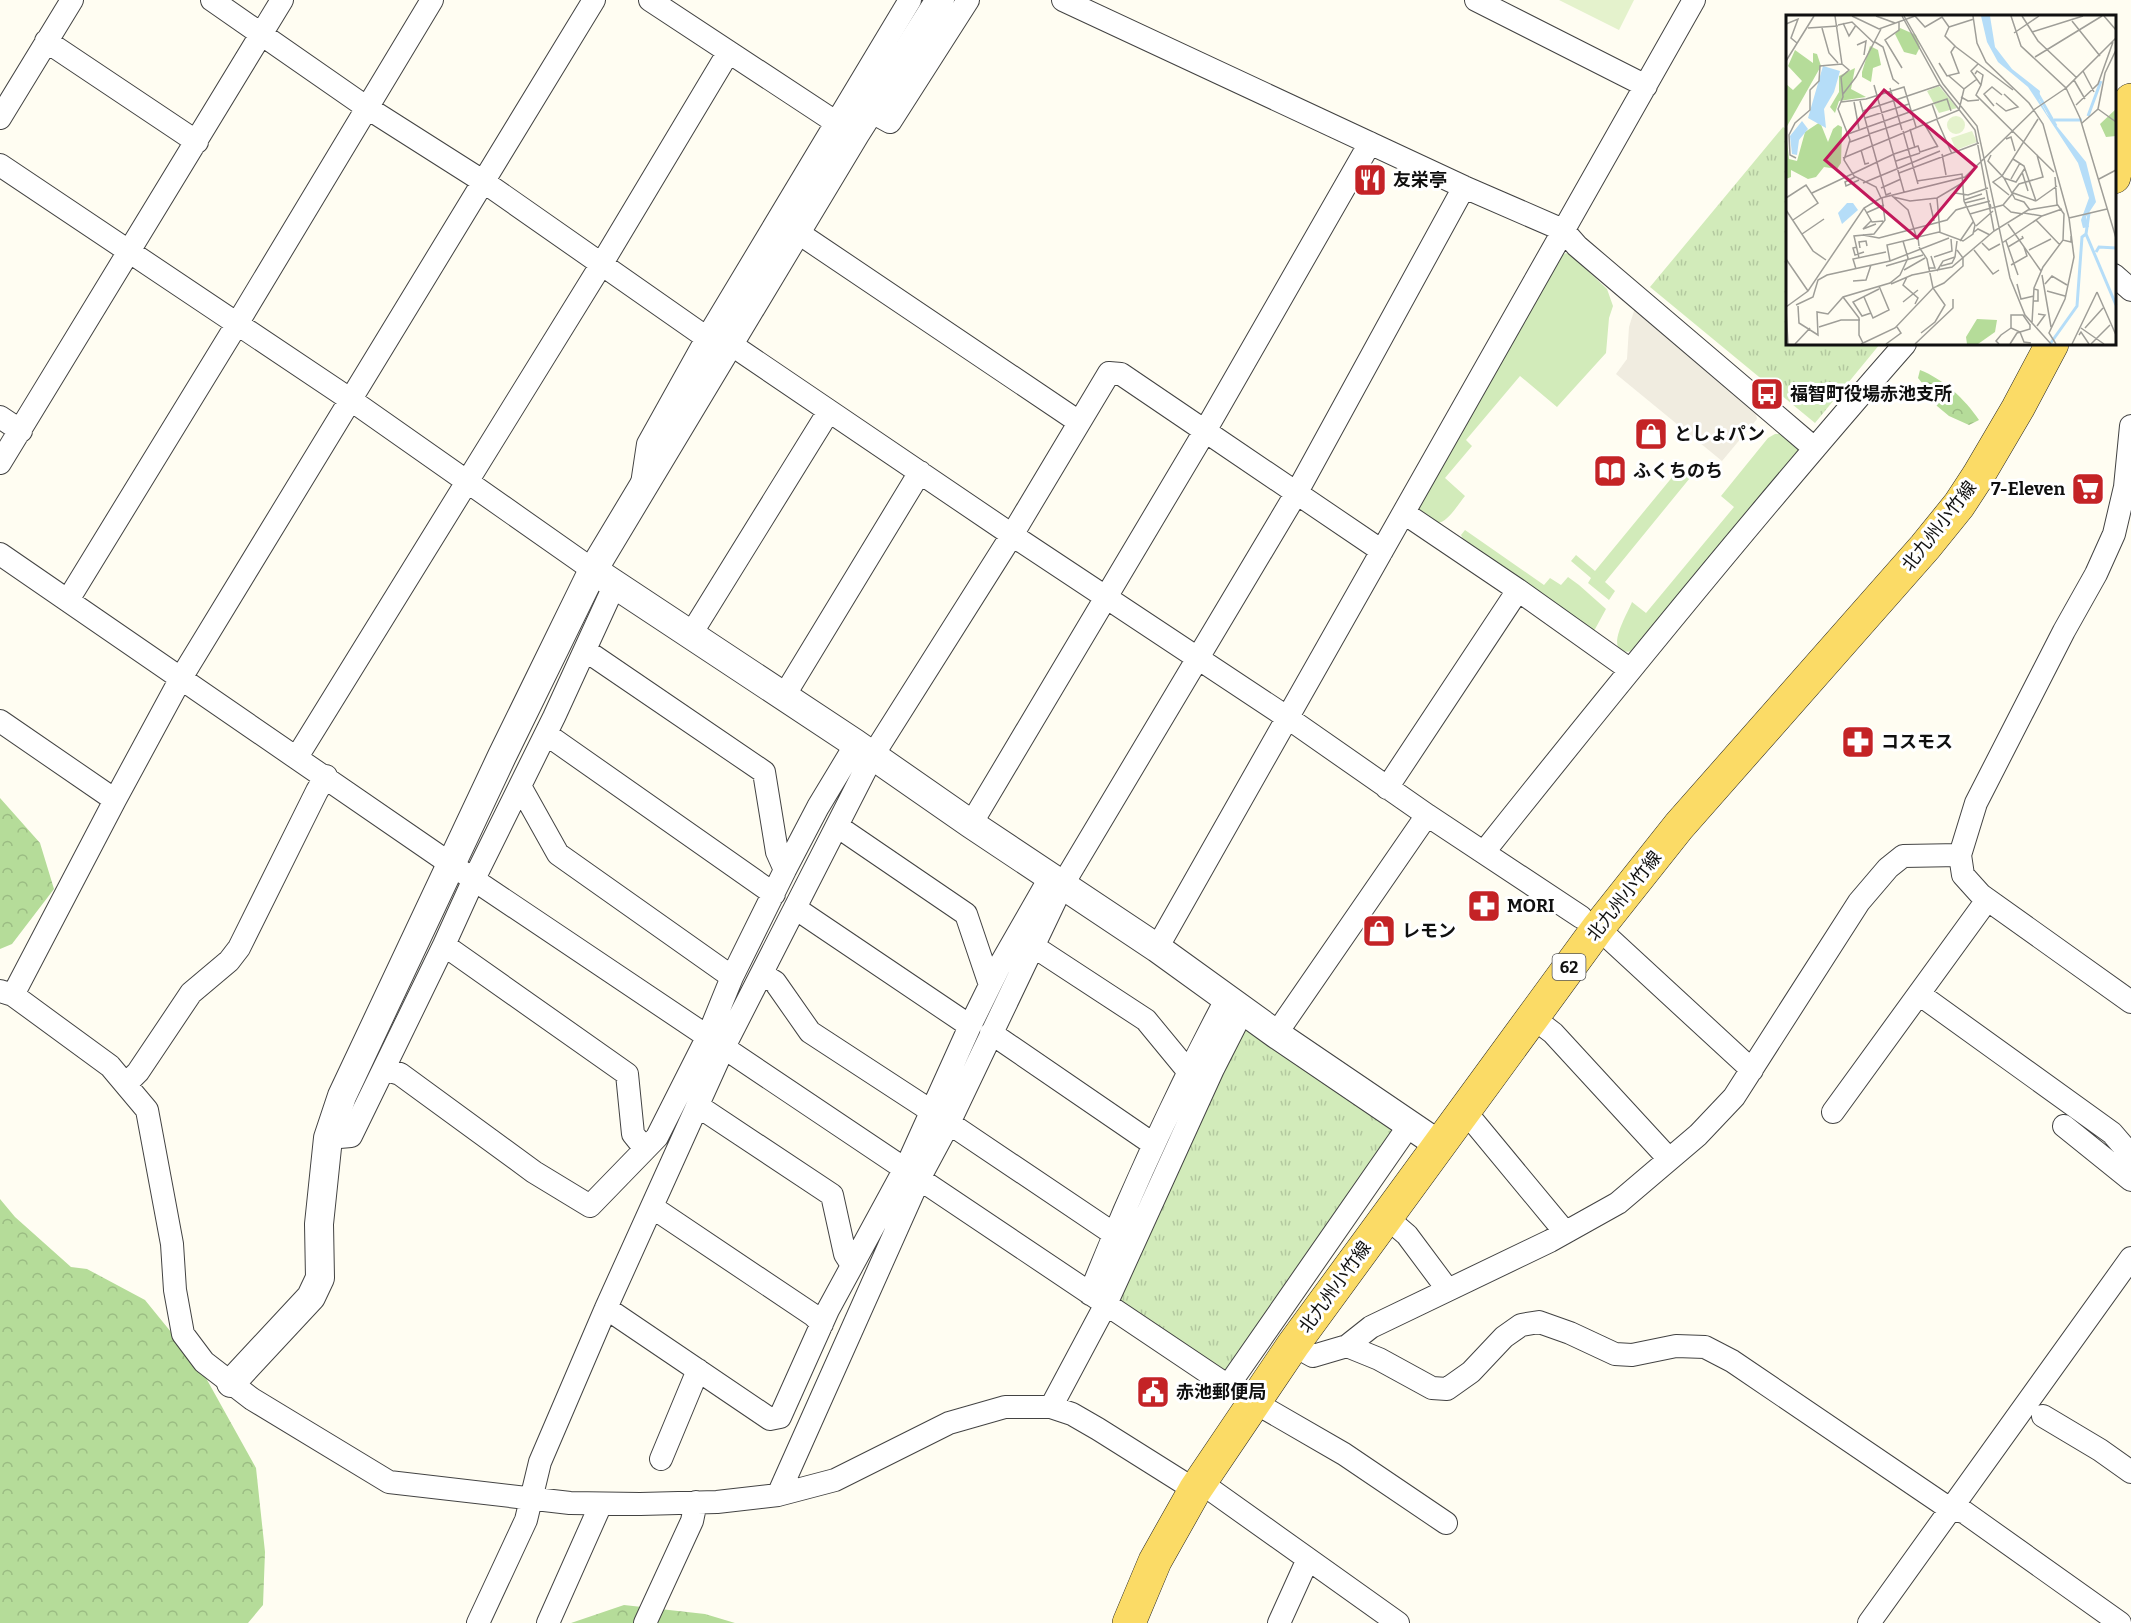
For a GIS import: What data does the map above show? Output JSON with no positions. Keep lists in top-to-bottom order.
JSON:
{
  "streets": {
    "main road": ["北九州小竹線", "62"]
  },
  "places": {
    "restaurant": ["友栄亭"],
    "bus stop": ["福智町役場赤池支所"],
    "shop": ["としょパン", "レモン"],
    "library": ["ふくちのち"],
    "supermarket": ["7-Eleven"],
    "pharmacy": ["コスモス", "MORI"],
    "public building": ["赤池郵便局"]
  }
}
